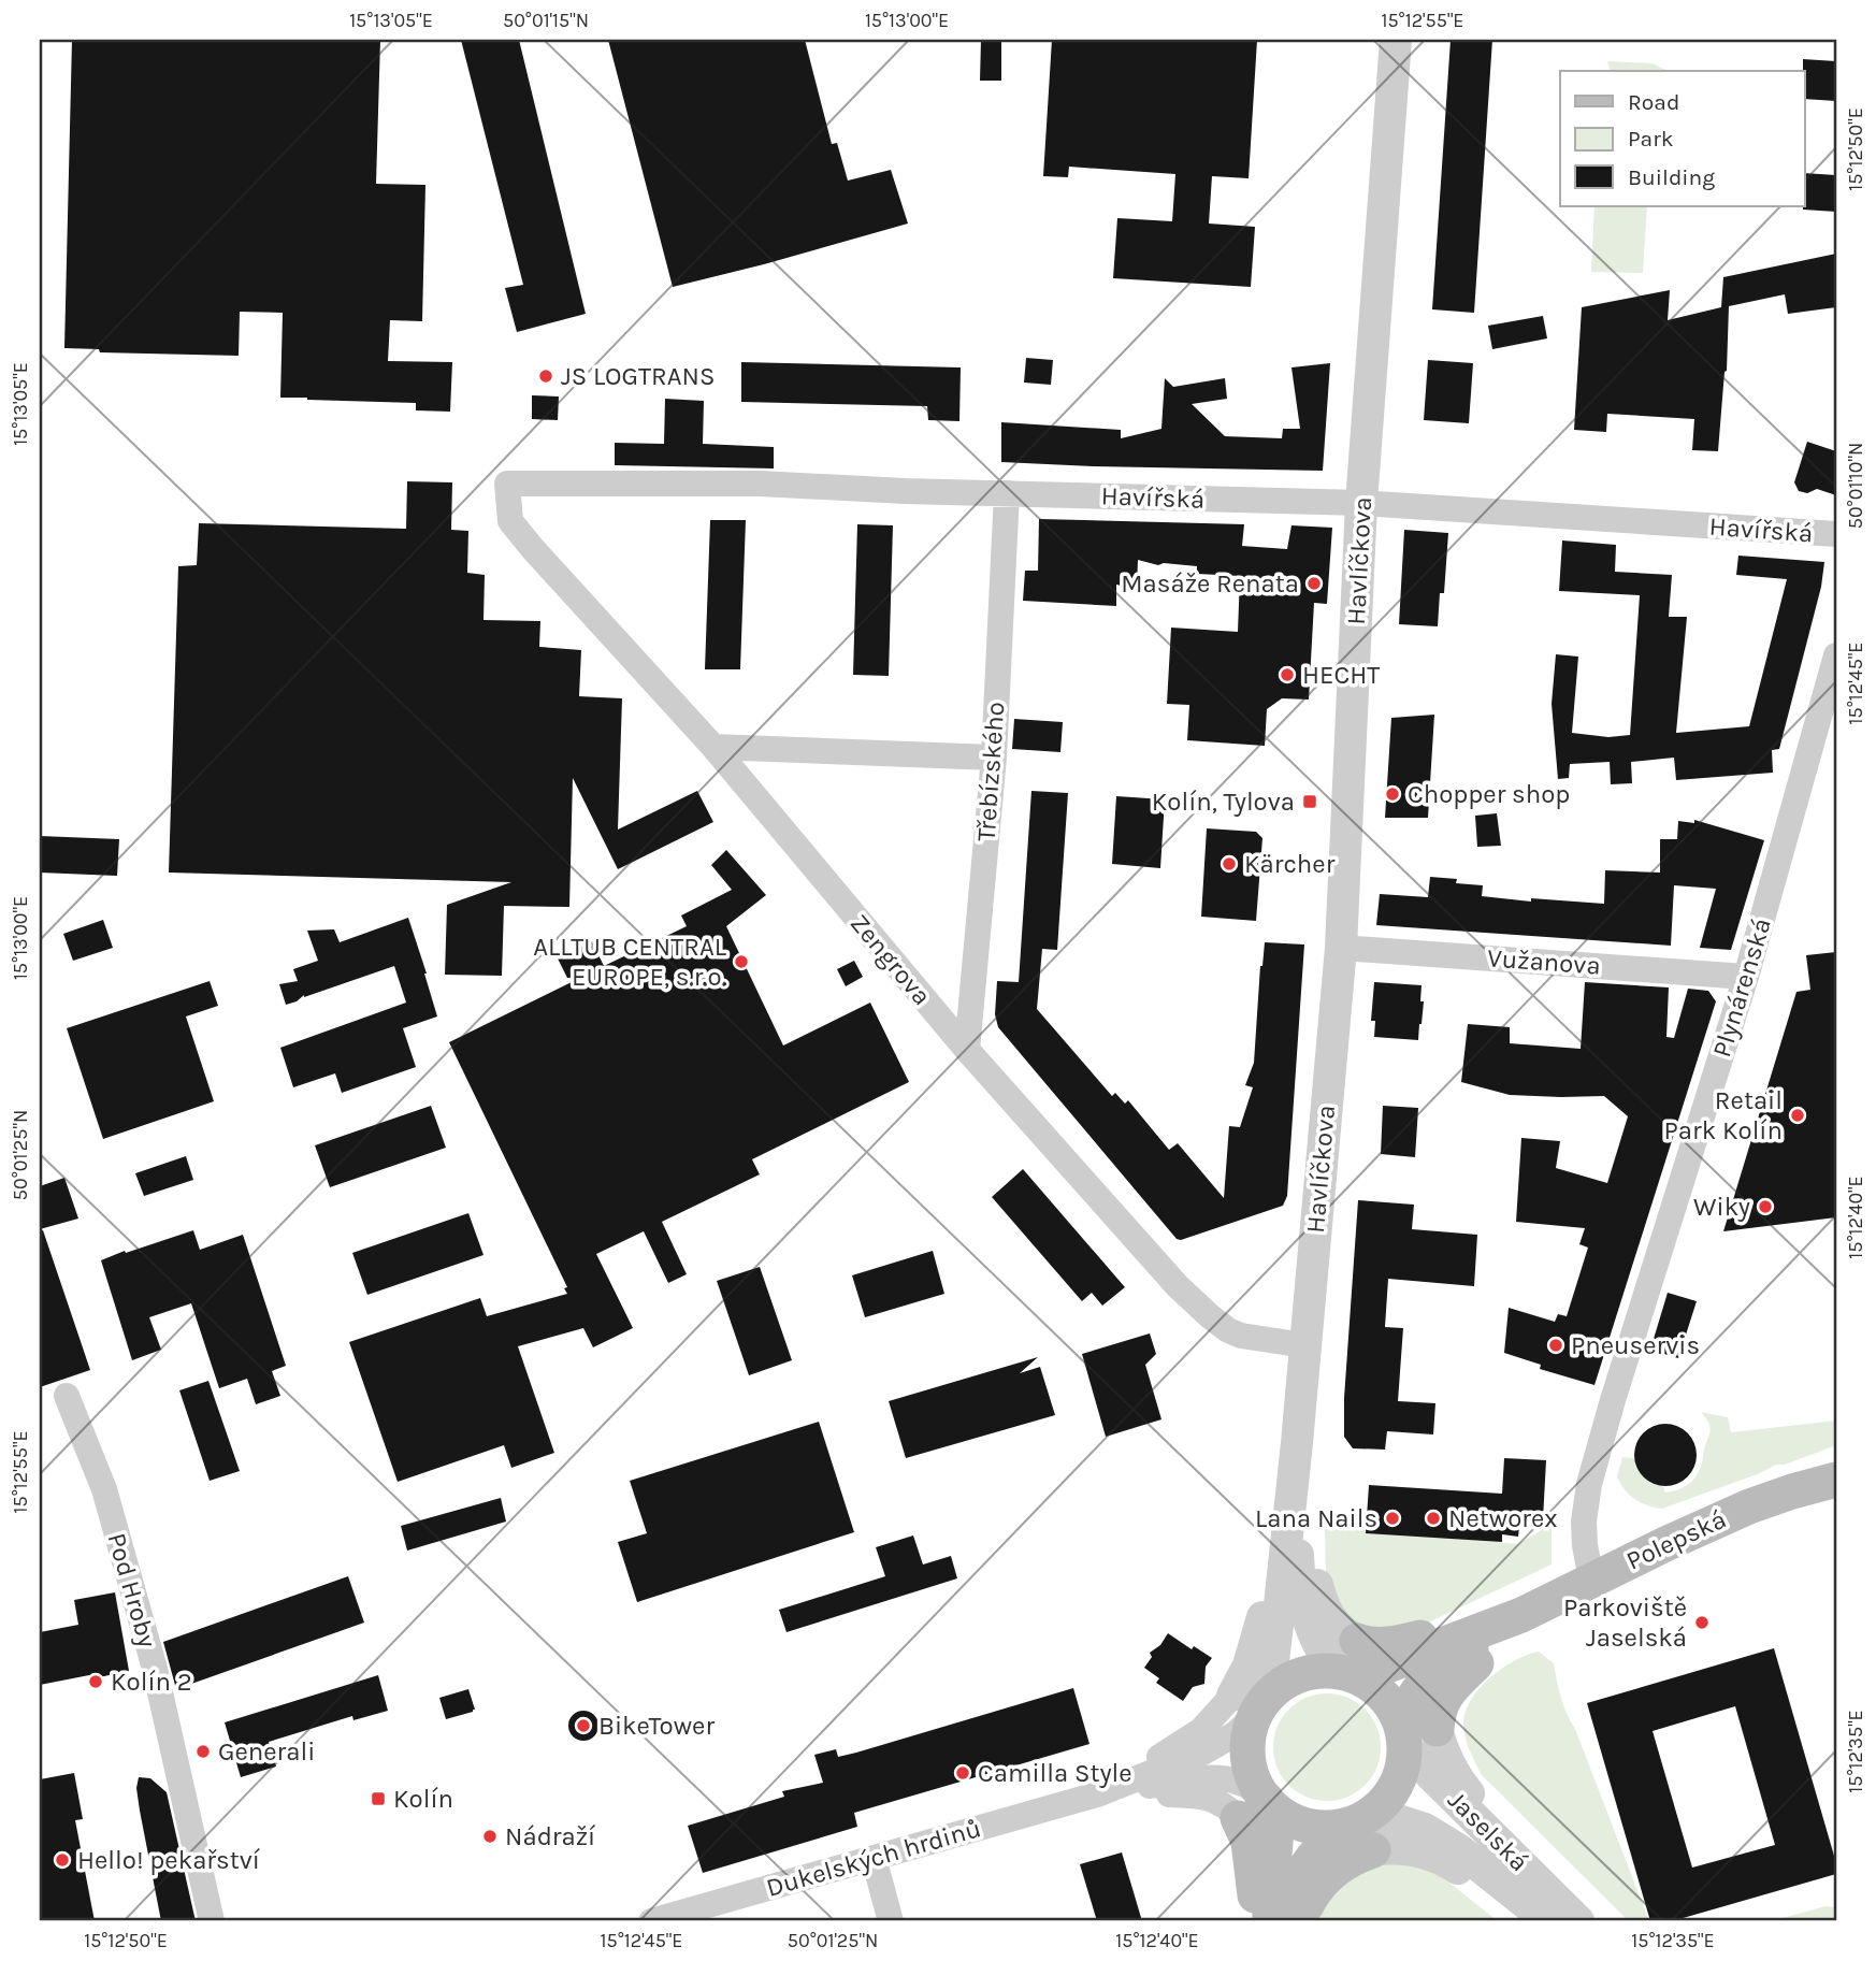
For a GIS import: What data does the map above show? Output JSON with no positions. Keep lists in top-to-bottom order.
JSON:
{
  "streets": {
    "main road": ["Polepská"],
    "street": [
      "Havířská",
      "Havlíčkova",
      "Třebízského",
      "Zengrova",
      "Vužanova",
      "Plynárenská",
      "Pod Hroby",
      "Jaselská",
      "Dukelských hrdinů"
    ]
  },
  "crossings": [
    ["Havířská", "Havlíčkova"],
    ["Havířská", "Třebízského"],
    ["Havířská", "Zengrova"],
    ["Havlíčkova", "Zengrova"],
    ["Havlíčkova", "Vužanova"],
    ["Havlíčkova", "Polepská"],
    ["Havlíčkova", "Dukelských hrdinů"],
    ["Třebízského", "Zengrova"],
    ["Vužanova", "Plynárenská"],
    ["Plynárenská", "Polepská"],
    ["Polepská", "Jaselská"],
    ["Polepská", "Dukelských hrdinů"]
  ],
  "places": {
    "other": [
      "JS LOGTRANS",
      "Masáže Renata",
      "HECHT",
      "Chopper shop",
      "Kärcher",
      "ALLTUB CENTRAL EUROPE, s.r.o.",
      "Retail Park Kolín",
      "Wiky",
      "Pneuservis",
      "Lana Nails",
      "Networex",
      "Parkoviště Jaselská",
      "Kolín 2",
      "BikeTower",
      "Generali",
      "Camilla Style",
      "Nádraží",
      "Hello! pekařství"
    ],
    "transit": ["Kolín, Tylova", "Kolín"]
  },
  "legend": ["Road", "Park", "Building"],
  "coordinates": [
    "15°13'05\"E",
    "50°01'15\"N",
    "15°13'00\"E",
    "15°12'55\"E",
    "15°12'50\"E",
    "50°01'10\"N",
    "15°12'45\"E",
    "50°01'25\"N",
    "15°12'40\"E",
    "15°12'35\"E"
  ]
}
